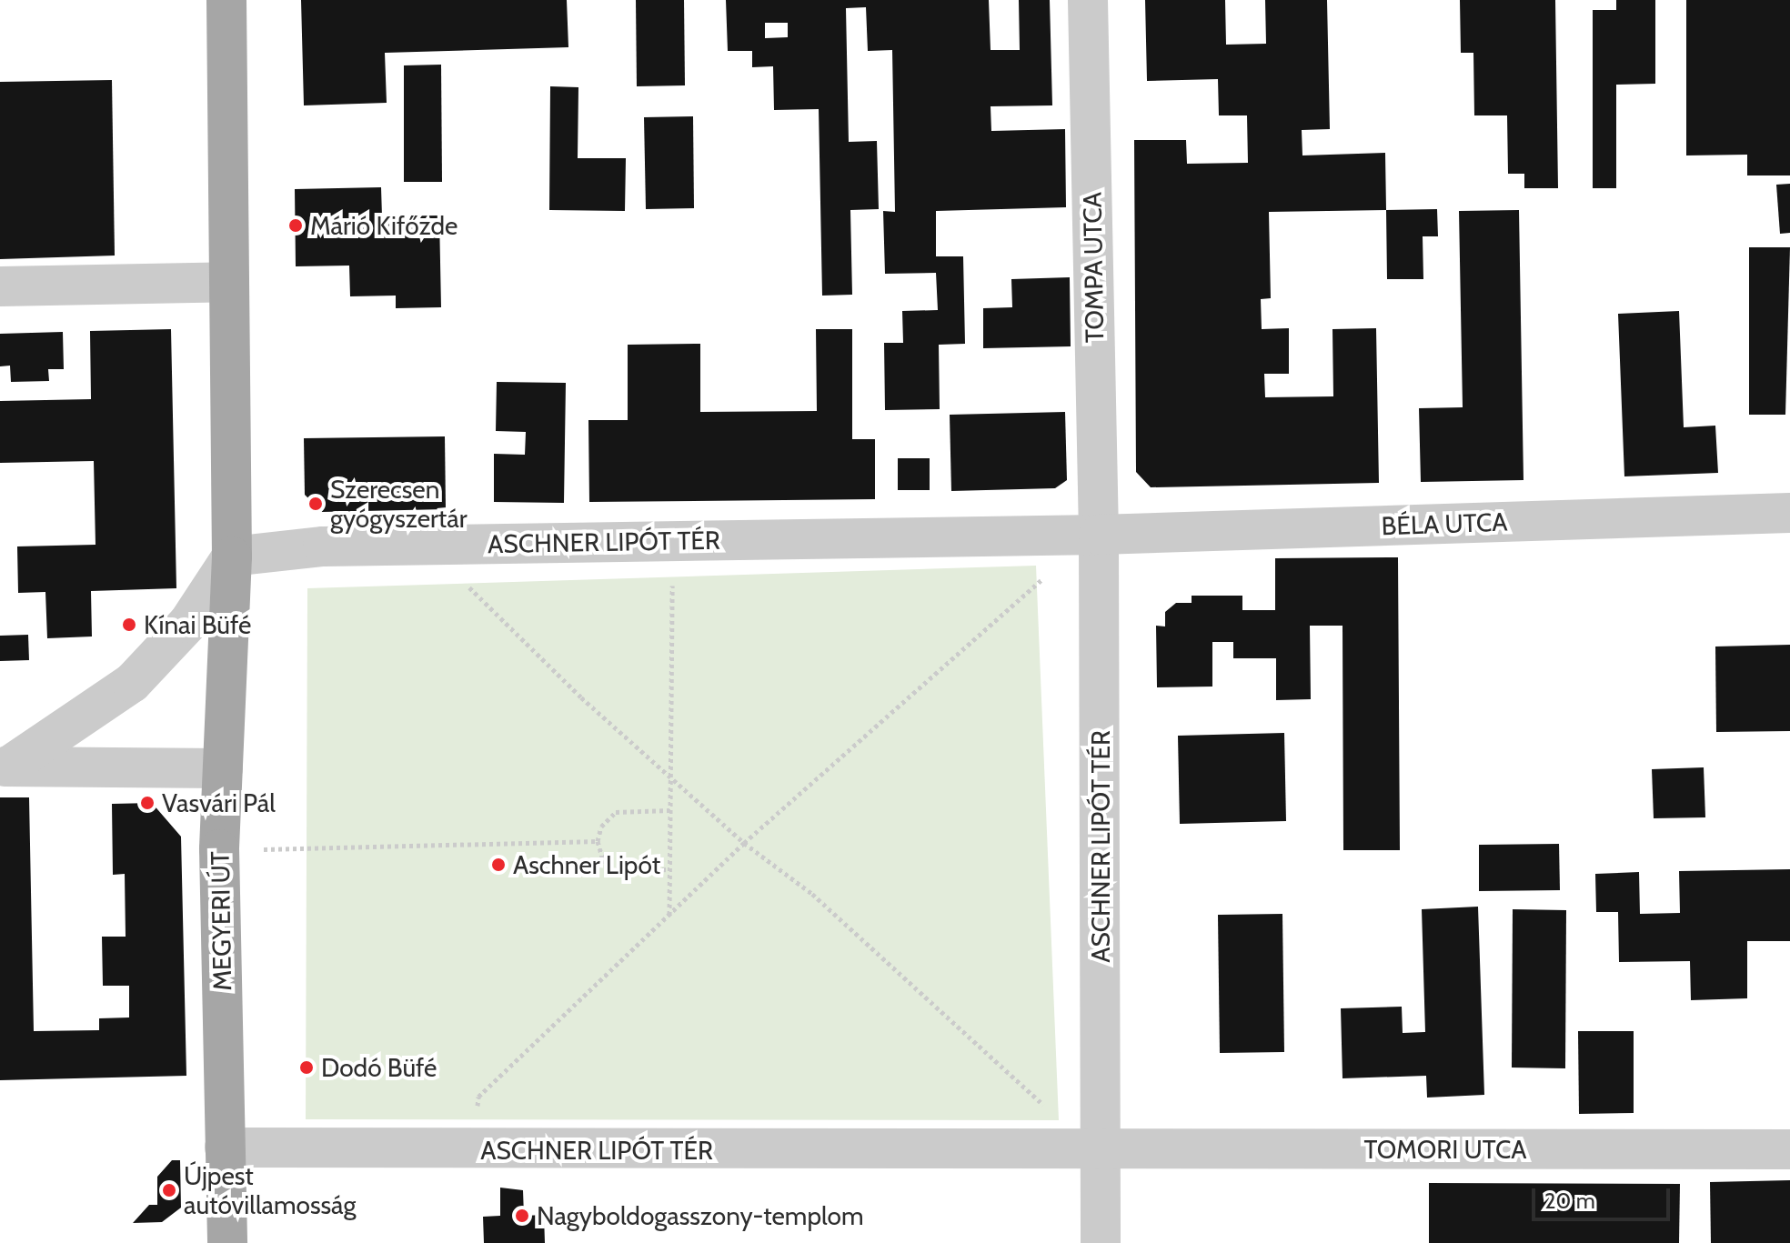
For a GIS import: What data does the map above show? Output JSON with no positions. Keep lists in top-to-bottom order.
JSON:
{
  "streets": {
    "main road": ["MEGYERI ÚT"],
    "street": [
      "TOMPA UTCA",
      "BÉLA UTCA",
      "ASCHNER LIPÓT TÉR",
      "TOMORI UTCA"
    ]
  },
  "crossings": [
    ["TOMPA UTCA", "BÉLA UTCA"],
    ["TOMPA UTCA", "ASCHNER LIPÓT TÉR"],
    ["BÉLA UTCA", "ASCHNER LIPÓT TÉR"],
    ["ASCHNER LIPÓT TÉR", "MEGYERI ÚT"],
    ["ASCHNER LIPÓT TÉR", "TOMORI UTCA"]
  ],
  "places": [
    "Márió Kifőzde",
    "Szerecsen gyógyszertár",
    "Kínai Büfé",
    "Vasvári Pál",
    "Aschner Lipót",
    "Dodó Büfé",
    "Újpest autóvillamosság",
    "Nagyboldogasszony-templom"
  ],
  "scale_bar": "20 m"
}
